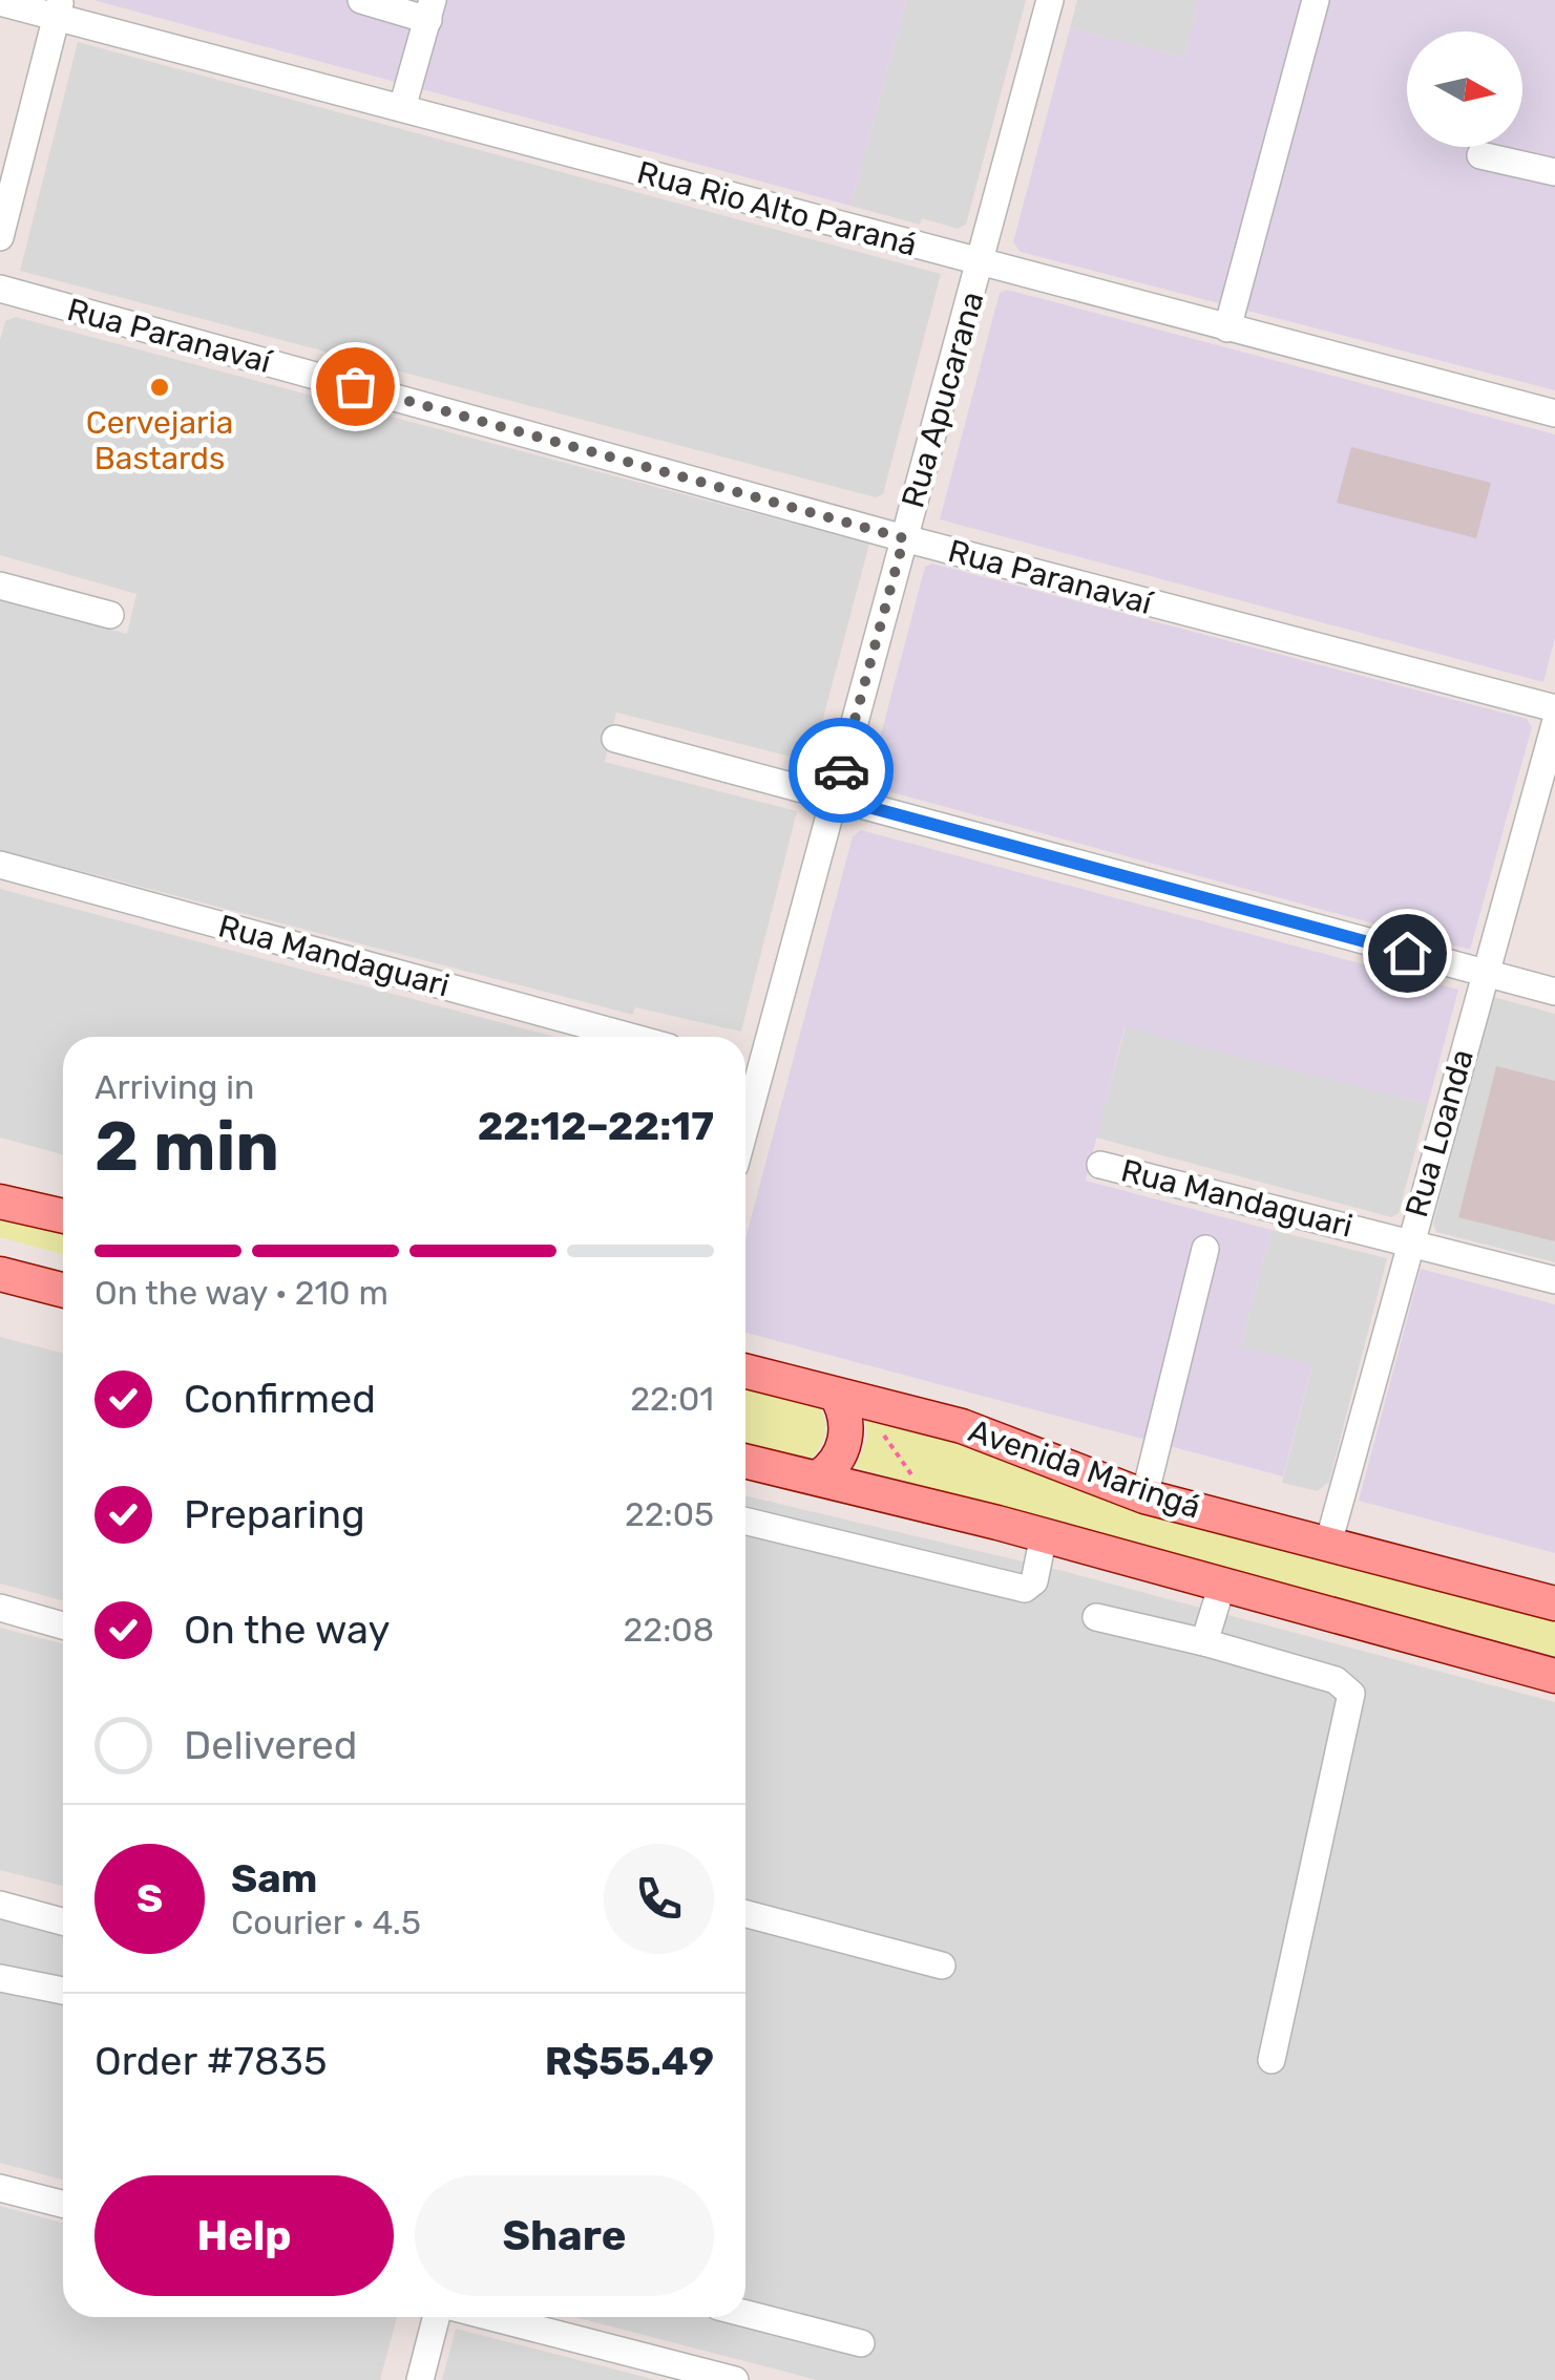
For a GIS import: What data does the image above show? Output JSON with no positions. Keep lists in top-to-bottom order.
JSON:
{
  "streets": {
    "main road": ["Avenida Maringá"],
    "street": [
      "Rua Rio Alto Paraná",
      "Rua Paranavaí",
      "Rua Apucarana",
      "Rua Mandaguari",
      "Rua Loanda"
    ]
  },
  "crossings": [
    ["Rua Rio Alto Paraná", "Rua Apucarana"],
    ["Rua Paranavaí", "Rua Apucarana"],
    ["Rua Mandaguari", "Rua Loanda"],
    ["Rua Loanda", "Avenida Maringá"]
  ],
  "places": ["Cervejaria Bastards"],
  "north": "right",
  "page": {
    "heading": ["2 min", "Arriving in", "22:12–22:17"],
    "panel": [
      "Sam",
      "Courier · 4.5",
      "Order #7835",
      "R$55.49"
    ],
    "bar": "On the way · 210 m",
    "list": [
      ["Confirmed", "22:01"],
      ["Preparing", "22:05"],
      ["On the way", "22:08"],
      "Delivered"
    ],
    "round": "S",
    "buttons": ["Help", "Share"]
  }
}
